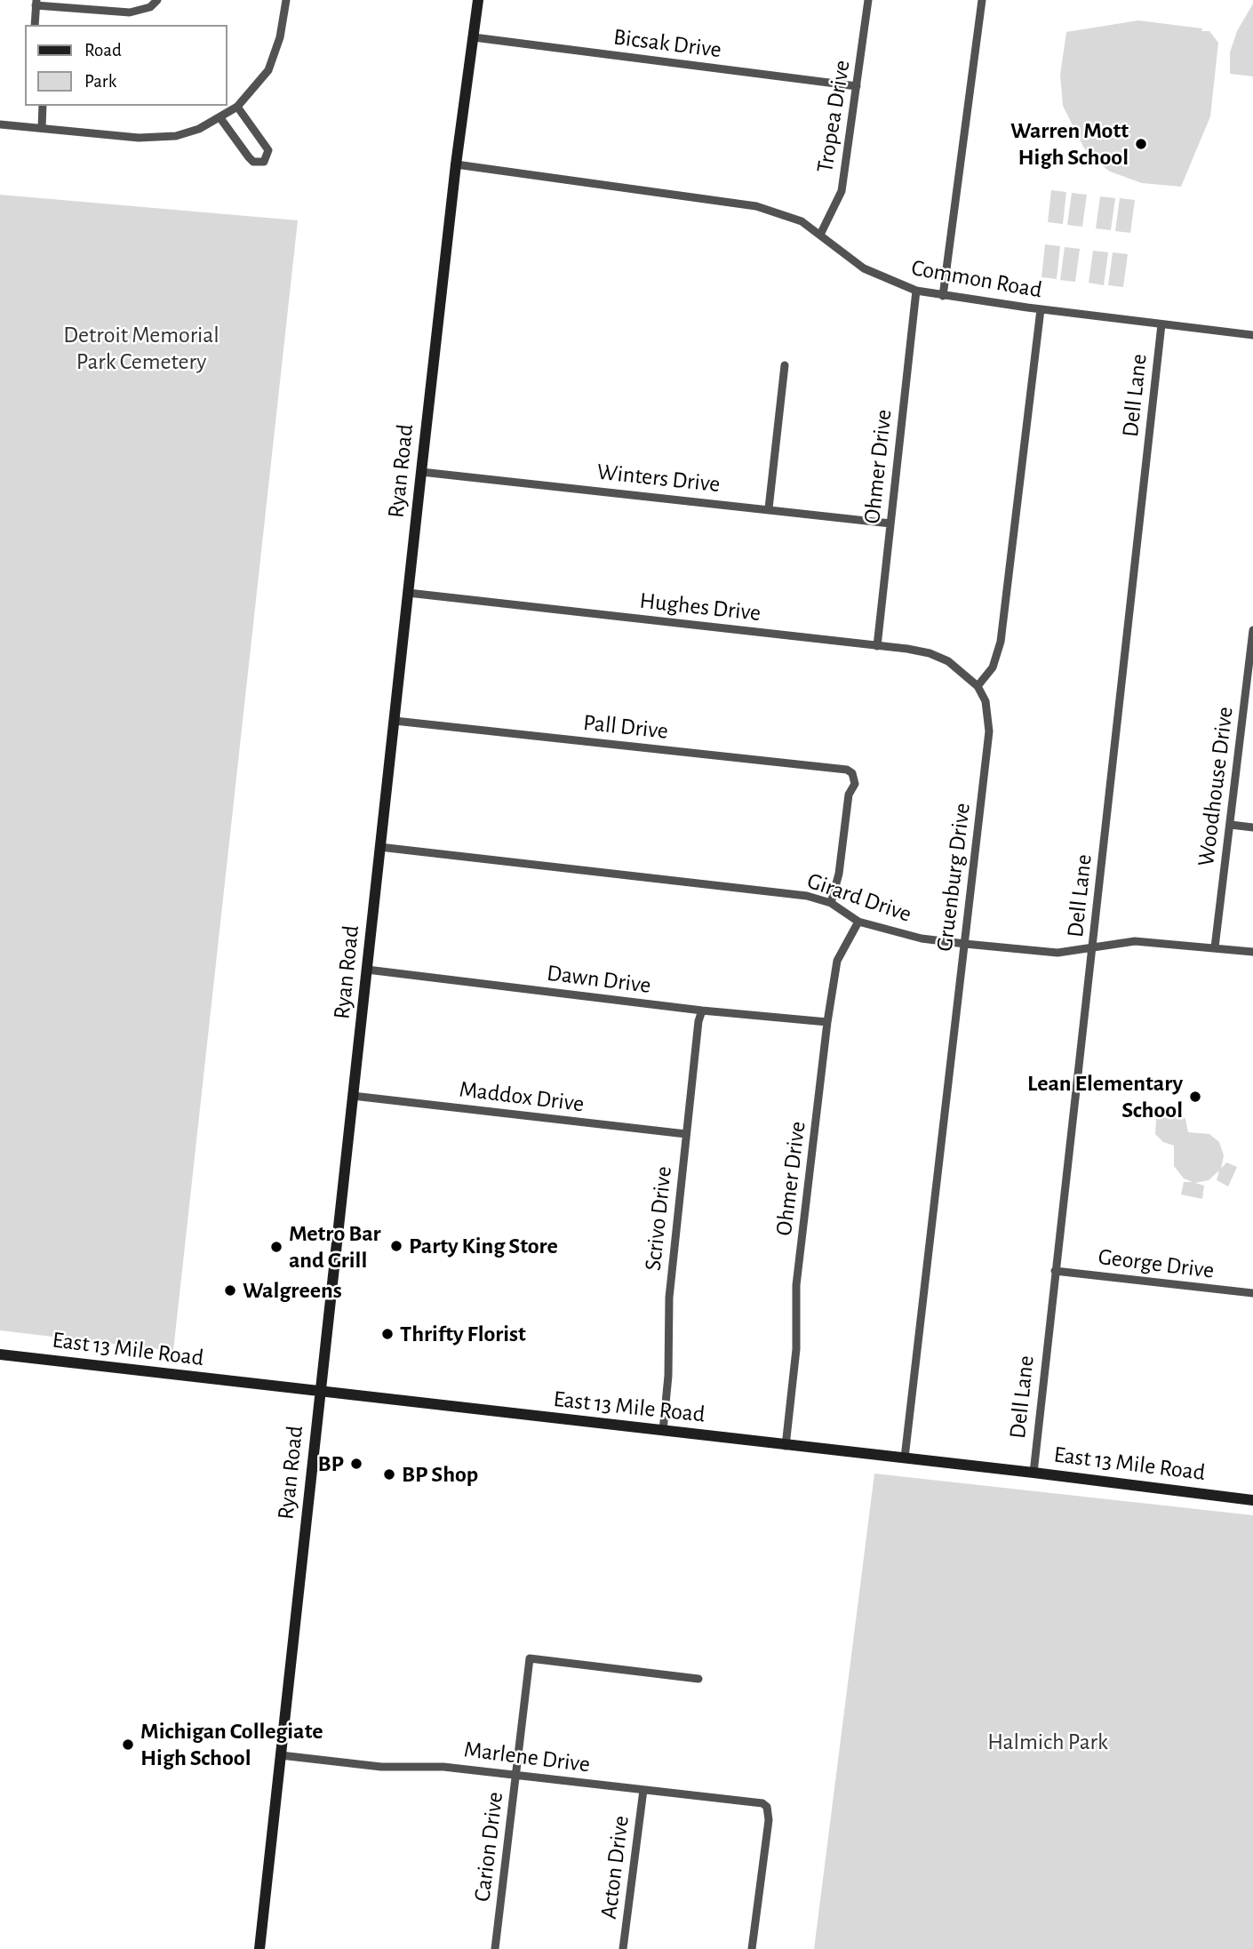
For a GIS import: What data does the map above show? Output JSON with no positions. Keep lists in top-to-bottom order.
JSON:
{
  "streets": {
    "main road": ["Ryan Road", "East 13 Mile Road"],
    "street": [
      "Bicsak Drive",
      "Tropea Drive",
      "Common Road",
      "Dell Lane",
      "Ohmer Drive",
      "Winters Drive",
      "Hughes Drive",
      "Pall Drive",
      "Woodhouse Drive",
      "Gruenburg Drive",
      "Girard Drive",
      "Dawn Drive",
      "Maddox Drive",
      "Scrivo Drive",
      "George Drive",
      "Marlene Drive",
      "Carion Drive",
      "Acton Drive"
    ]
  },
  "crossings": [
    ["Bicsak Drive", "Tropea Drive"],
    ["Bicsak Drive", "Ryan Road"],
    ["Tropea Drive", "Common Road"],
    ["Common Road", "Dell Lane"],
    ["Common Road", "Ohmer Drive"],
    ["Common Road", "Ryan Road"],
    ["Dell Lane", "Girard Drive"],
    ["Dell Lane", "George Drive"],
    ["Dell Lane", "East 13 Mile Road"],
    ["Ohmer Drive", "Winters Drive"],
    ["Ohmer Drive", "Hughes Drive"],
    ["Ohmer Drive", "Girard Drive"],
    ["Ohmer Drive", "Dawn Drive"],
    ["Ohmer Drive", "East 13 Mile Road"],
    ["Ryan Road", "Winters Drive"],
    ["Ryan Road", "Hughes Drive"],
    ["Ryan Road", "Pall Drive"],
    ["Ryan Road", "Girard Drive"],
    ["Ryan Road", "Dawn Drive"],
    ["Ryan Road", "Maddox Drive"],
    ["Ryan Road", "East 13 Mile Road"],
    ["Ryan Road", "Marlene Drive"],
    ["Hughes Drive", "Gruenburg Drive"],
    ["Pall Drive", "Girard Drive"],
    ["Woodhouse Drive", "Girard Drive"],
    ["Gruenburg Drive", "Girard Drive"],
    ["Gruenburg Drive", "East 13 Mile Road"],
    ["Dawn Drive", "Scrivo Drive"],
    ["Maddox Drive", "Scrivo Drive"],
    ["Scrivo Drive", "East 13 Mile Road"],
    ["Marlene Drive", "Carion Drive"],
    ["Marlene Drive", "Acton Drive"]
  ],
  "parks": ["Detroit Memorial Park Cemetery", "Halmich Park"],
  "places": [
    "Warren Mott High School",
    "Lean Elementary School",
    "Party King Store",
    "Metro Bar and Grill",
    "Walgreens",
    "Thrifty Florist",
    "BP",
    "BP Shop",
    "Michigan Collegiate High School"
  ],
  "legend": ["Road", "Park"]
}
